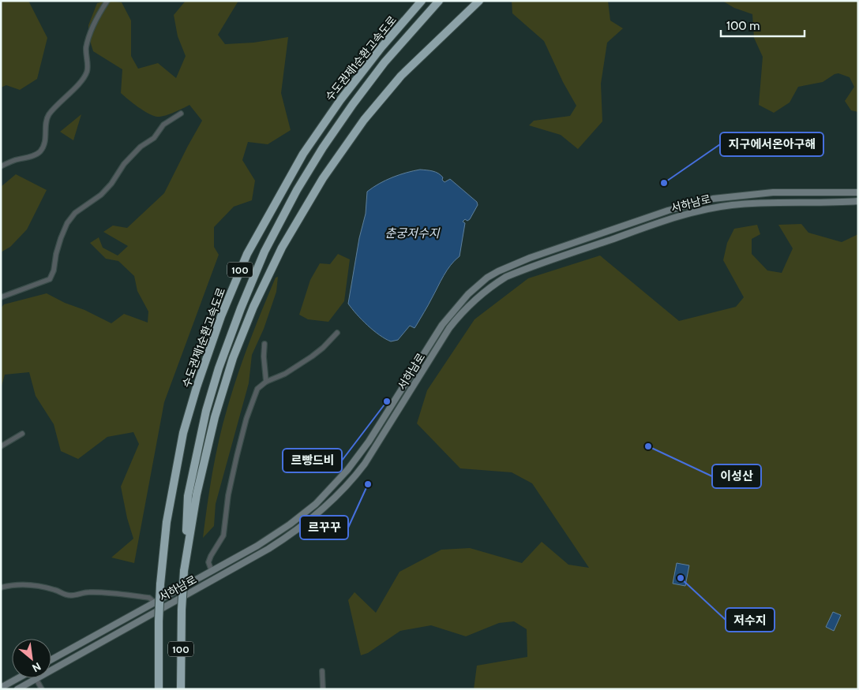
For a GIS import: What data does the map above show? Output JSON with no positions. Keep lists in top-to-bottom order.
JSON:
{
  "streets": {
    "highway": ["수도권제1순환고속도로", "100"],
    "street": ["서하남로"]
  },
  "water": ["춘궁저수지"],
  "places": [
    "지구에서온아구해",
    "르빵드비",
    "이성산",
    "르꾸꾸",
    "저수지"
  ],
  "scale_bar": "100 m",
  "north": "bottom right"
}
